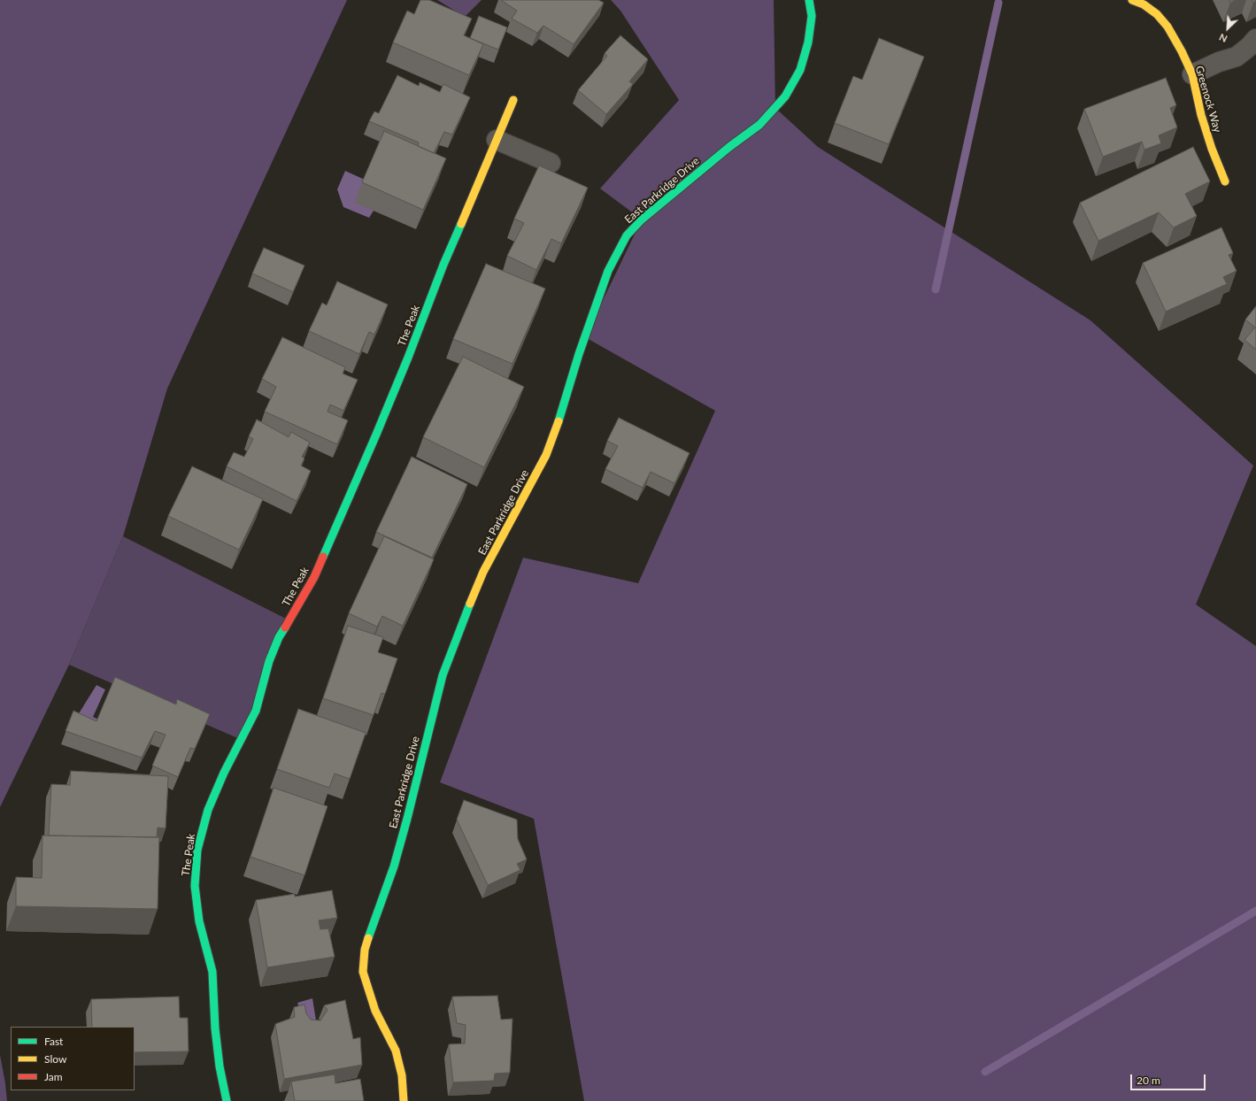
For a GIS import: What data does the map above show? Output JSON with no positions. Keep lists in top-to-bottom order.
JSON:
{
  "streets": {
    "street": ["Greenock Way", "East Parkridge Drive", "The Peak"]
  },
  "legend": ["Fast", "Slow", "Jam"],
  "scale_bar": "20 m",
  "north": "bottom left"
}
